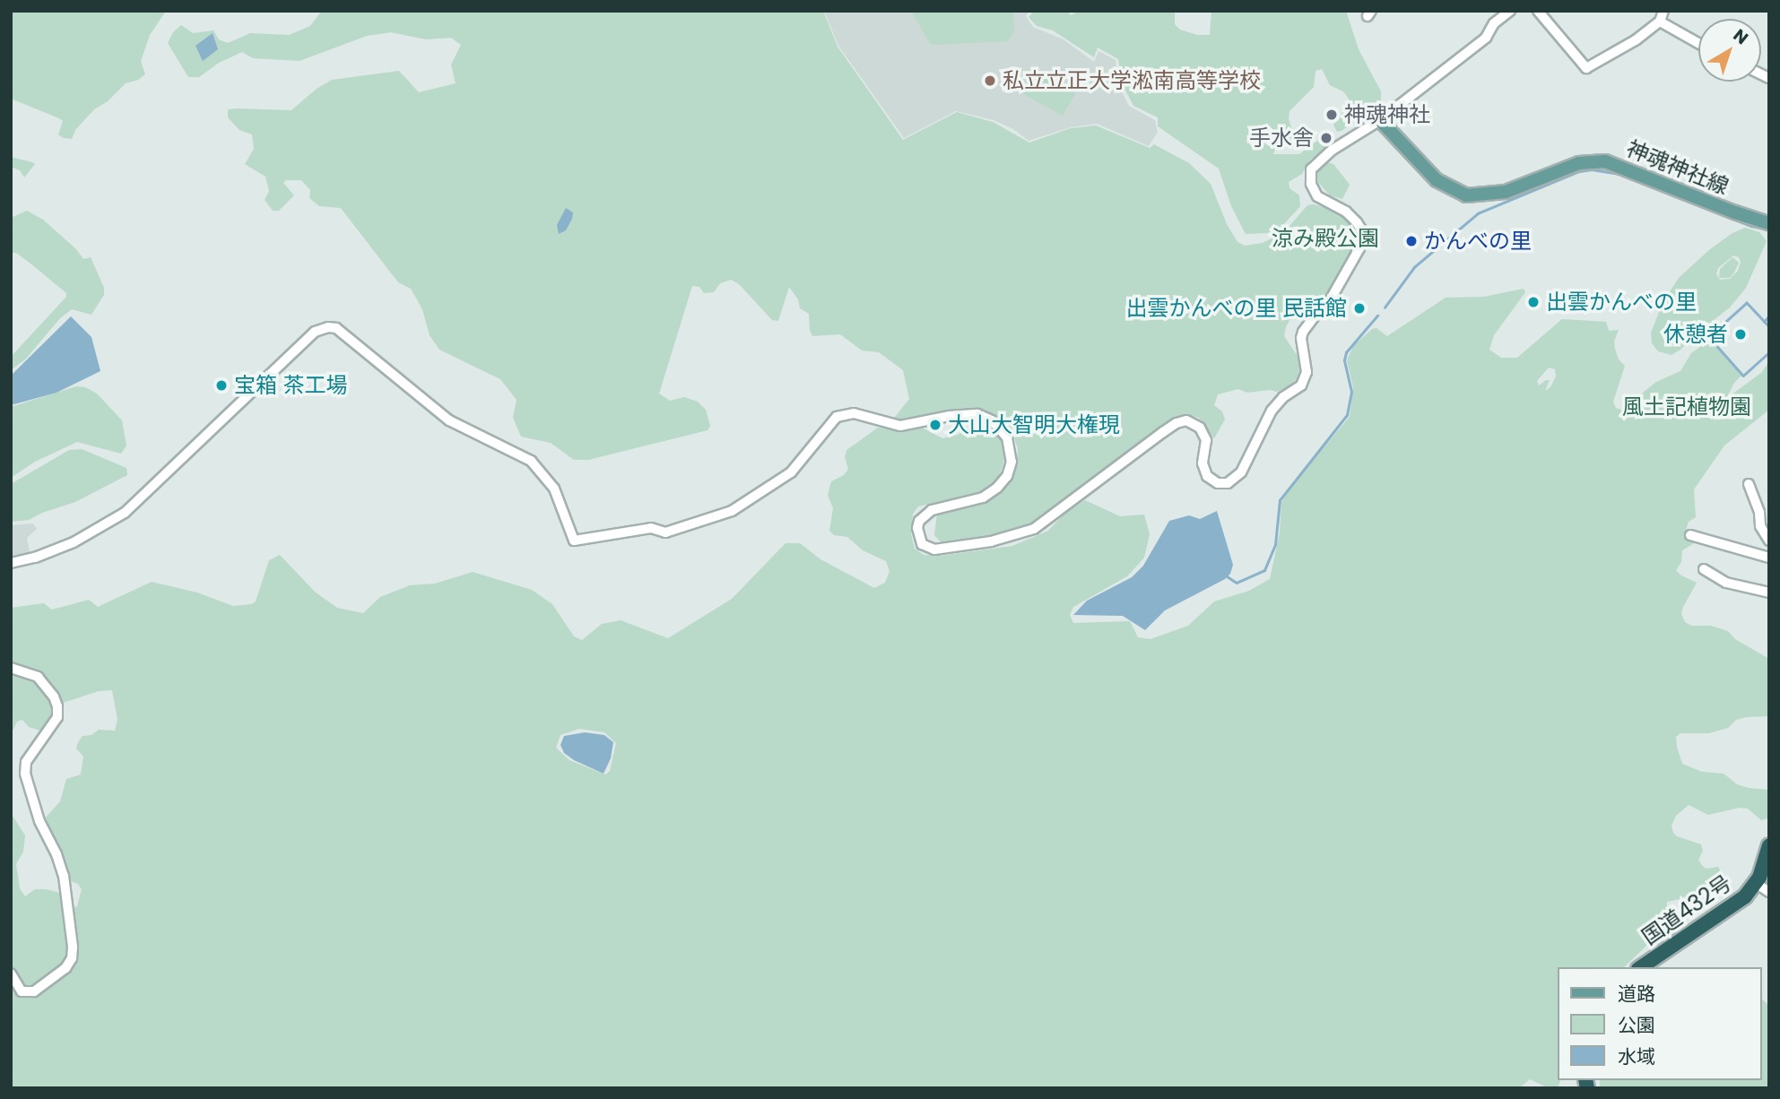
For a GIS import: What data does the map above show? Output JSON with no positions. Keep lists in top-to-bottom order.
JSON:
{
  "streets": {
    "highway": ["国道432号"],
    "main road": ["神魂神社線"]
  },
  "parks": ["涼み殿公園", "風土記植物園"],
  "places": [
    "私立立正大学淞南高等学校",
    "神魂神社",
    "手水舎",
    "かんべの里",
    "出雲かんべの里",
    "出雲かんべの里 民話館",
    "休憩者",
    "宝箱 茶工場",
    "大山大智明大権現"
  ],
  "legend": ["道路", "公園", "水域"],
  "north": "top right"
}
